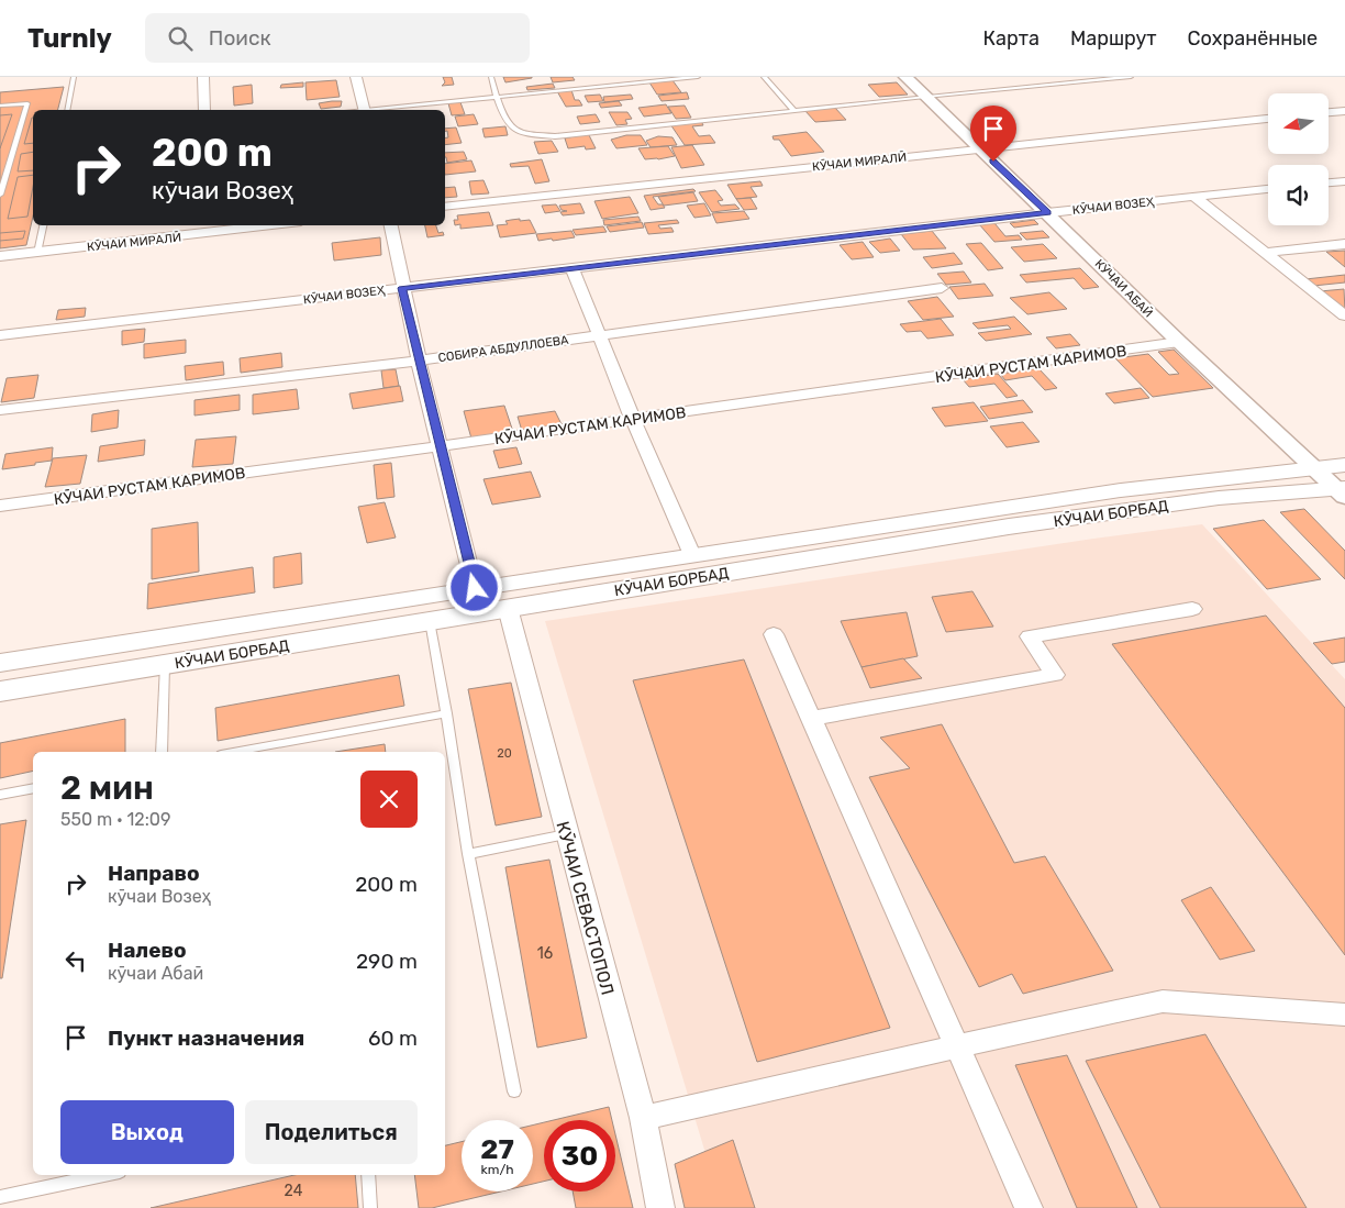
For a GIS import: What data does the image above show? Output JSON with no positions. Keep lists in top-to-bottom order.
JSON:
{
  "streets": {
    "main road": ["КӮЧАИ БОРБАД"],
    "street": [
      "КӮЧАИ МИРАЛӢ",
      "КӮЧАИ ВОЗЕҲ",
      "КӮЧАИ АБАӢ",
      "СОБИРА АБДУЛЛОЕВА",
      "КӮЧАИ РУСТАМ КАРИМОВ",
      "КӮЧАИ СЕВАСТОПОЛ"
    ]
  },
  "crossings": [
    ["КӮЧАИ МИРАЛӢ", "КӮЧАИ АБАӢ"],
    ["КӮЧАИ ВОЗЕҲ", "КӮЧАИ АБАӢ"],
    ["КӮЧАИ АБАӢ", "КӮЧАИ РУСТАМ КАРИМОВ"],
    ["КӮЧАИ АБАӢ", "КӮЧАИ БОРБАД"],
    ["КӮЧАИ БОРБАД", "КӮЧАИ СЕВАСТОПОЛ"]
  ],
  "house_numbers": ["20", "16", "24"],
  "north": "left",
  "page": {
    "header": "Turnly",
    "search": "Поиск",
    "nav": ["Карта", "Маршрут", "Сохранённые"],
    "turn": ["200 m", "кӯчаи Возеҳ"],
    "heading": ["2 мин", "550 m · 12:09"],
    "list": [
      {
        "name": "Направо",
        "note": "кӯчаи Возеҳ",
        "value": "200 m"
      },
      {
        "name": "Налево",
        "note": "кӯчаи Абаӣ",
        "value": "290 m"
      },
      {
        "name": "Пункт назначения",
        "value": "60 m"
      }
    ],
    "buttons": ["Выход", "Поделиться"],
    "speed": "27 km/h",
    "limit": "30"
  }
}
